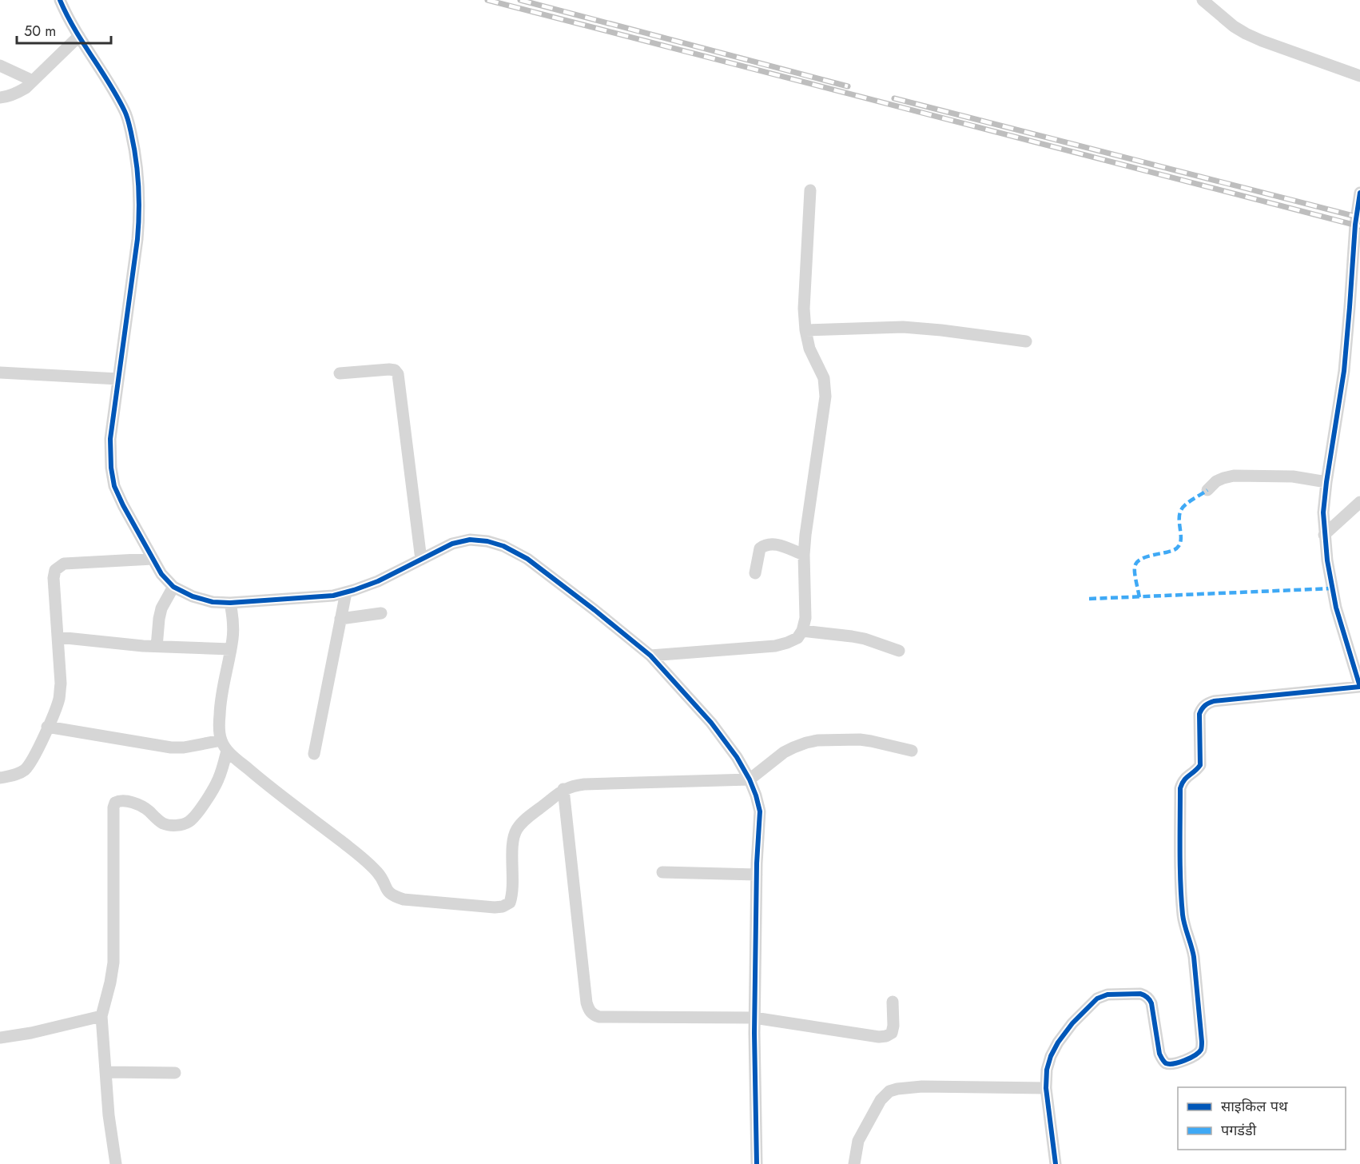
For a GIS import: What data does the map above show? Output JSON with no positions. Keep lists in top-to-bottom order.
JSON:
{
  "legend": ["साइकिल पथ", "पगडंडी"],
  "scale_bar": "50 m"
}
